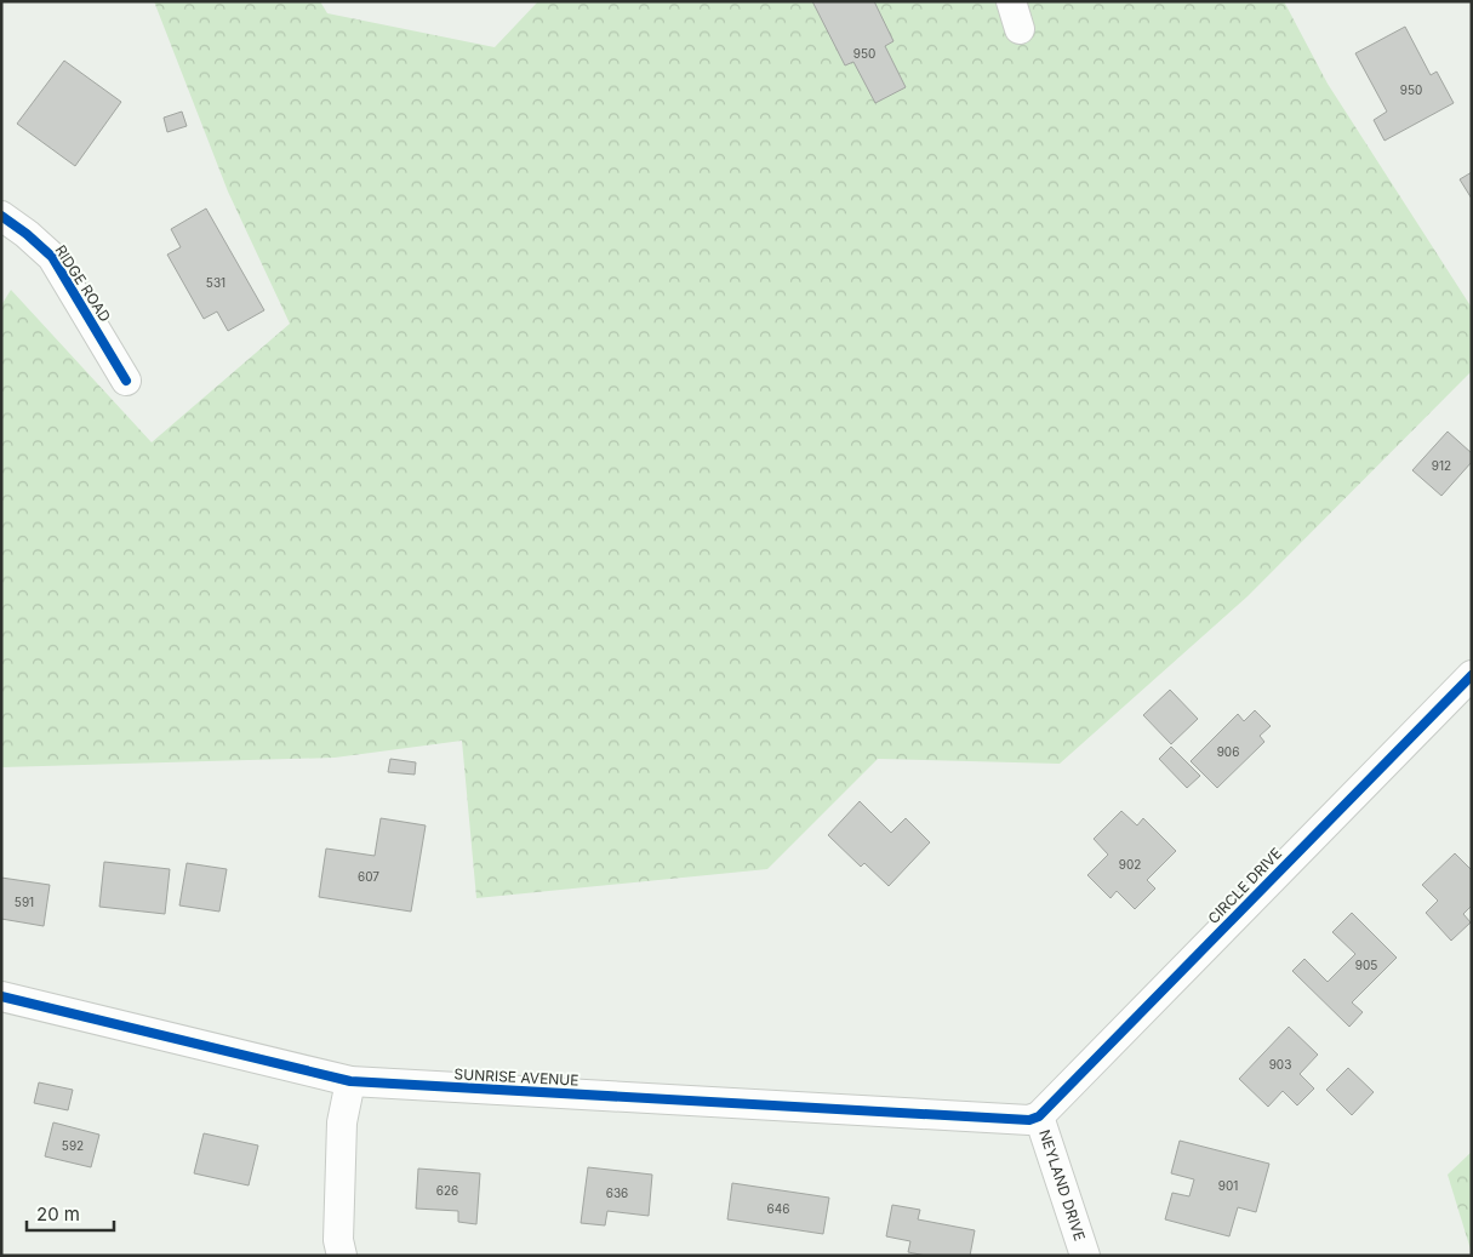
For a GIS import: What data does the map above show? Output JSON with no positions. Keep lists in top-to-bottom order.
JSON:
{
  "streets": {
    "street": [
      "RIDGE ROAD",
      "CIRCLE DRIVE",
      "SUNRISE AVENUE",
      "NEYLAND DRIVE"
    ]
  },
  "crossings": [
    ["CIRCLE DRIVE", "SUNRISE AVENUE"],
    ["CIRCLE DRIVE", "NEYLAND DRIVE"],
    ["SUNRISE AVENUE", "NEYLAND DRIVE"]
  ],
  "house_numbers": [
    "950",
    "950",
    "531",
    "912",
    "906",
    "902",
    "607",
    "591",
    "905",
    "903",
    "592",
    "901",
    "626",
    "636",
    "646"
  ],
  "scale_bar": "20 m"
}
